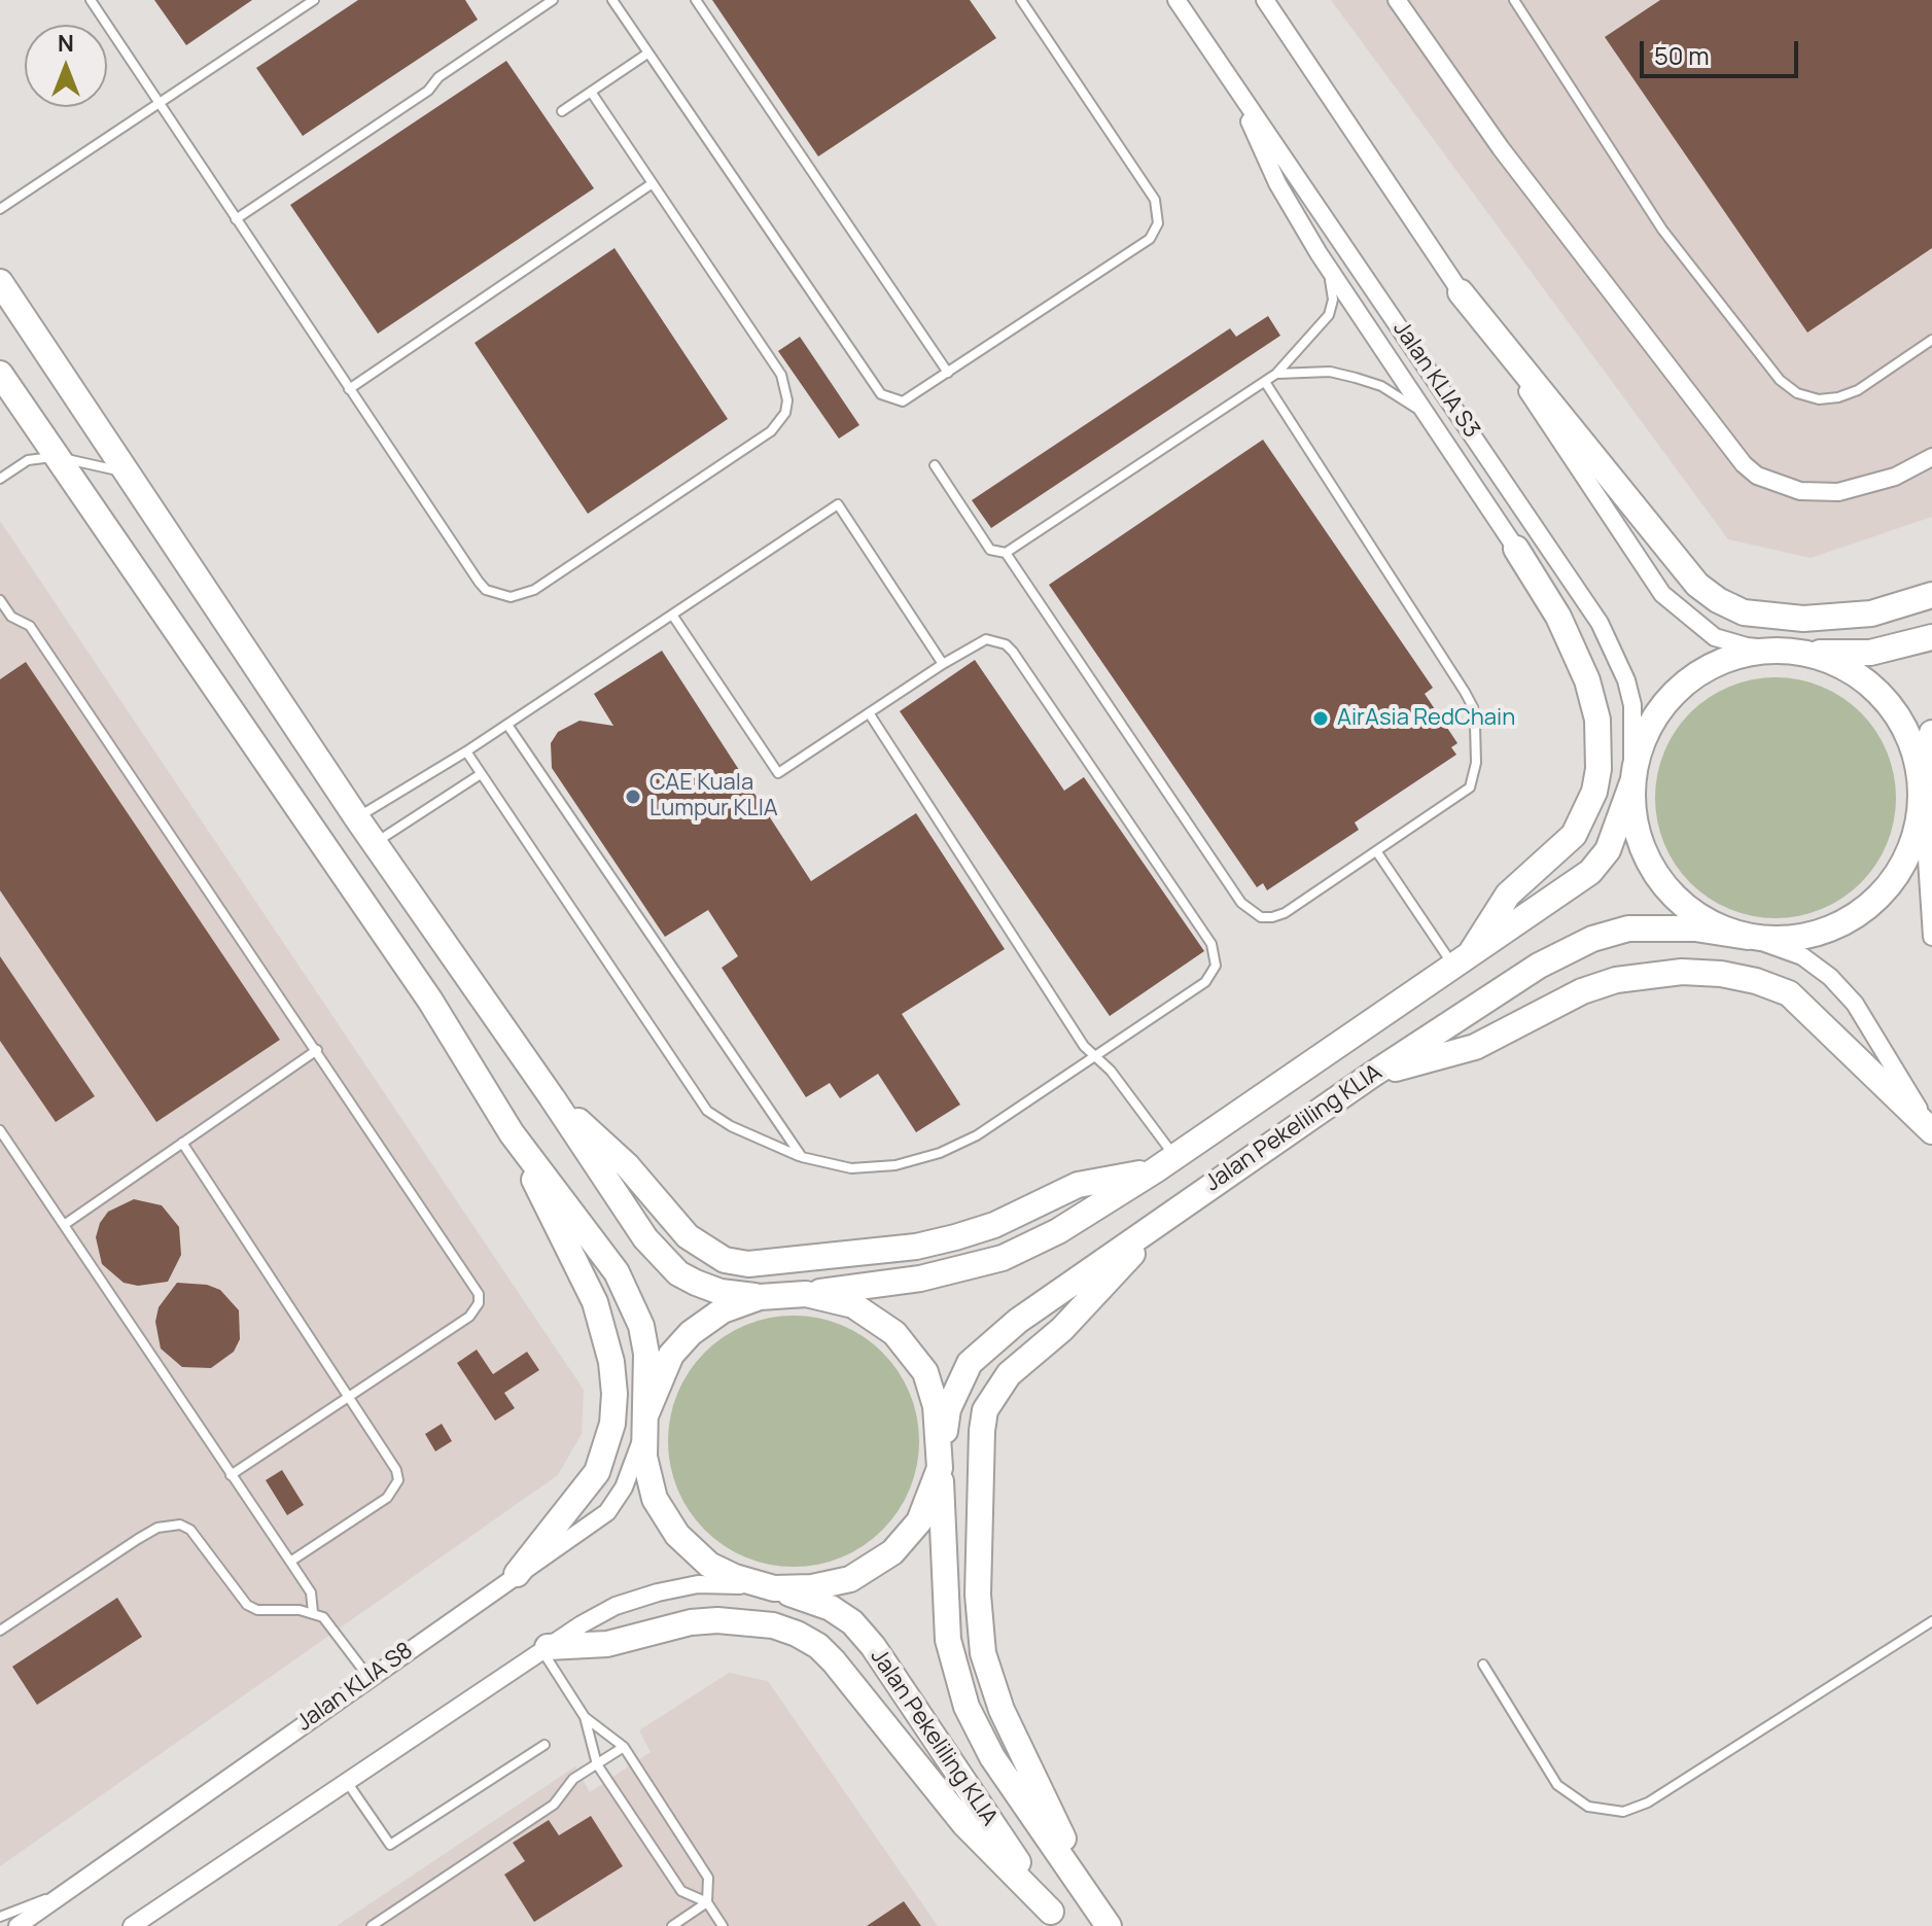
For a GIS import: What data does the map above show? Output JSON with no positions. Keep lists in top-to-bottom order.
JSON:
{
  "streets": {
    "main road": ["Jalan Pekeliling KLIA"],
    "street": ["Jalan KLIA S3", "Jalan KLIA S8"]
  },
  "crossings": [
    ["Jalan KLIA S3", "Jalan Pekeliling KLIA"],
    ["Jalan Pekeliling KLIA", "Jalan KLIA S8"]
  ],
  "places": ["AirAsia RedChain", "CAE Kuala Lumpur KLIA"],
  "scale_bar": "50 m",
  "north": "top"
}
